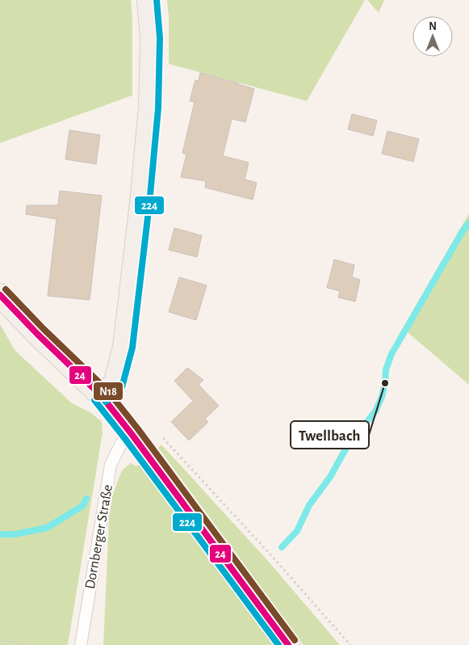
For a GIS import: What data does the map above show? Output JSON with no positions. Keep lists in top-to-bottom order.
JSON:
{
  "streets": {
    "lane": ["Dornberger Straße"]
  },
  "places": ["Twellbach"],
  "lines": ["transit line 224", "transit line N18", "transit line 24"],
  "north": "top"
}
